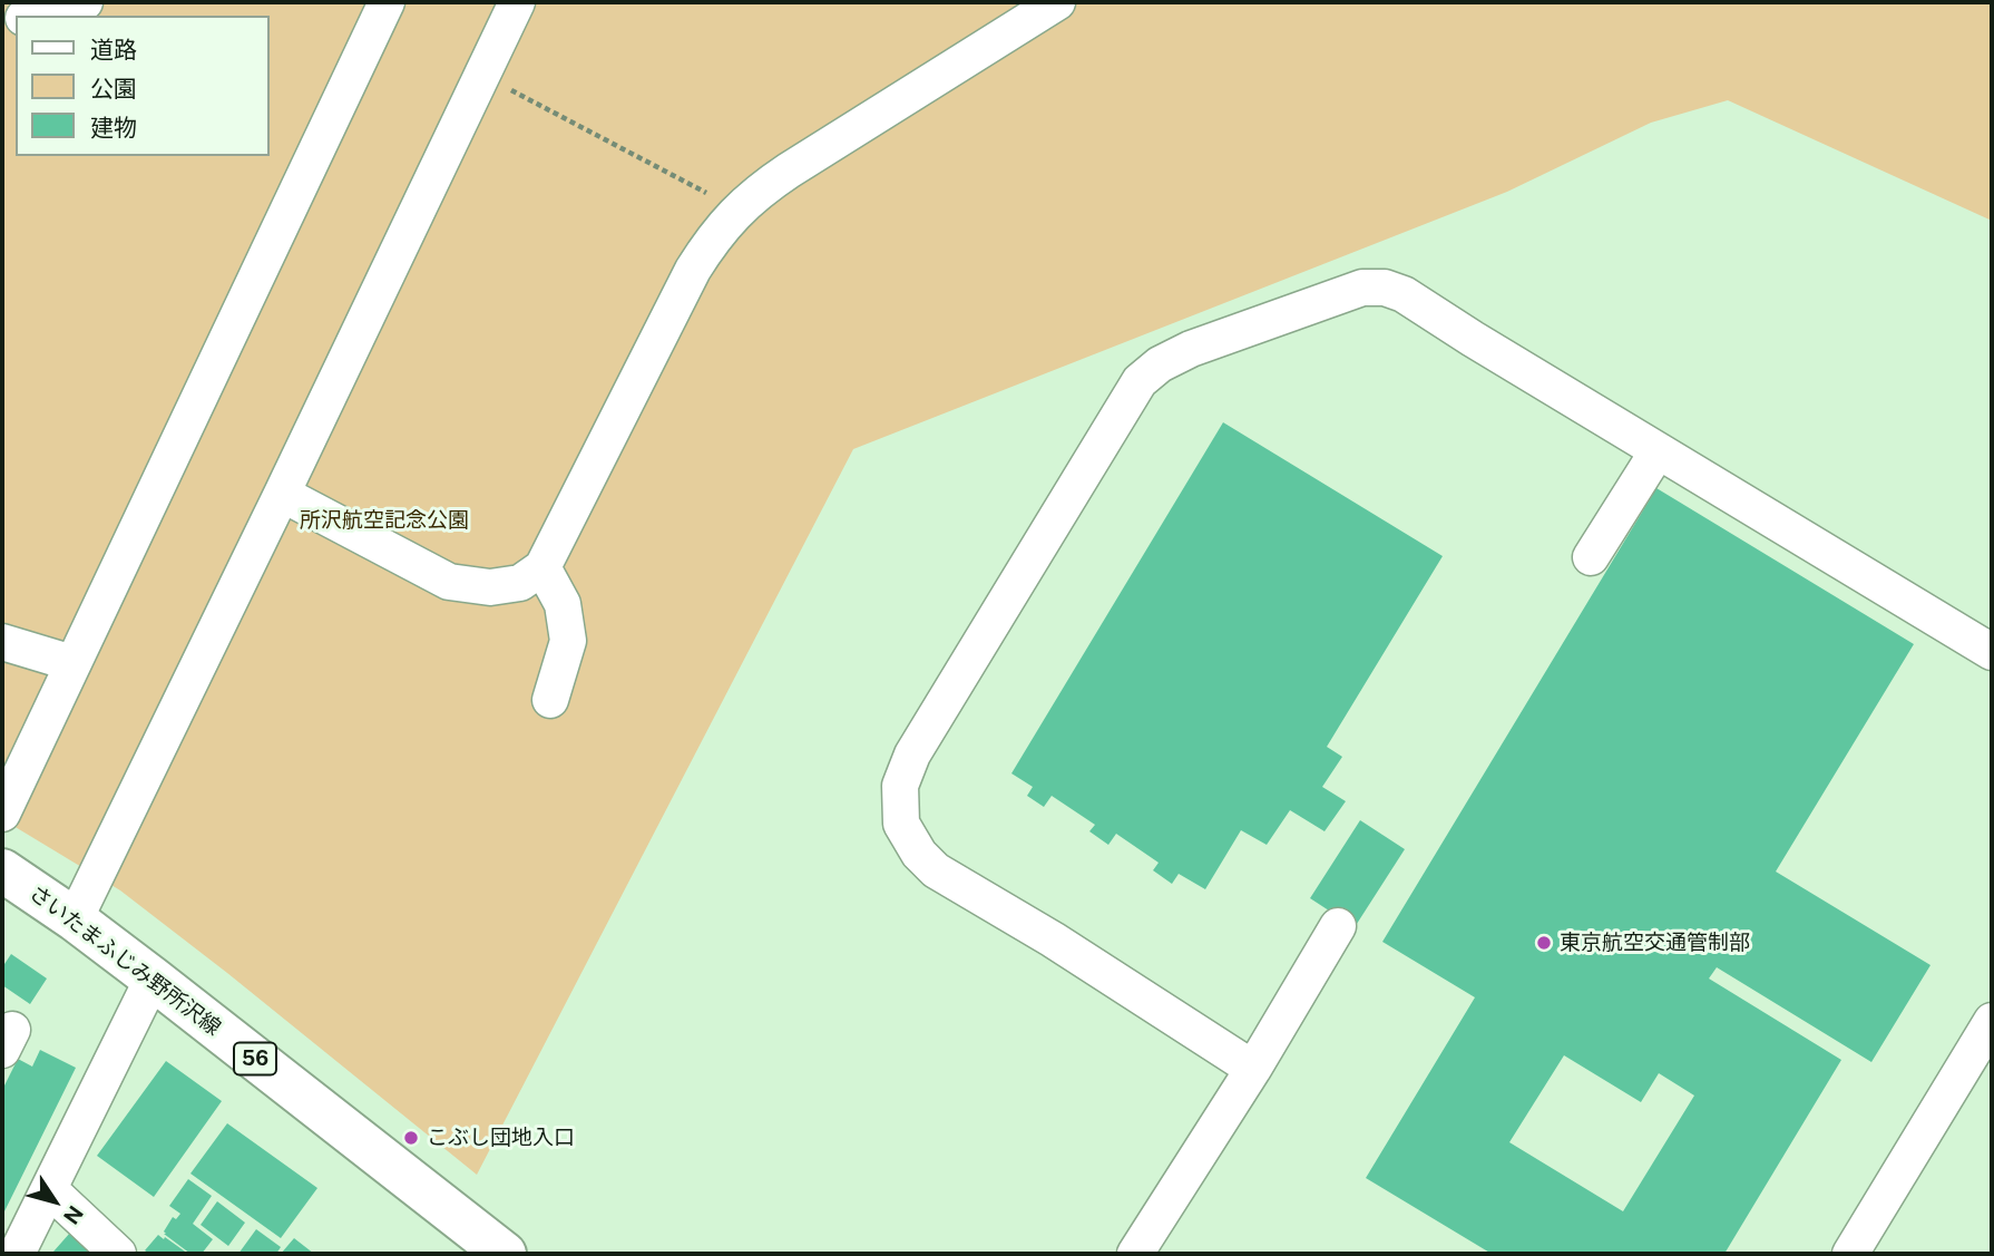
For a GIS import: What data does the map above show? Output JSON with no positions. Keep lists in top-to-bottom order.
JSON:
{
  "streets": {
    "main road": ["さいたまふじみ野所沢線", "56"]
  },
  "parks": ["所沢航空記念公園"],
  "places": ["東京航空交通管制部", "こぶし団地入口"],
  "legend": ["道路", "公園", "建物"],
  "north": "bottom right"
}
